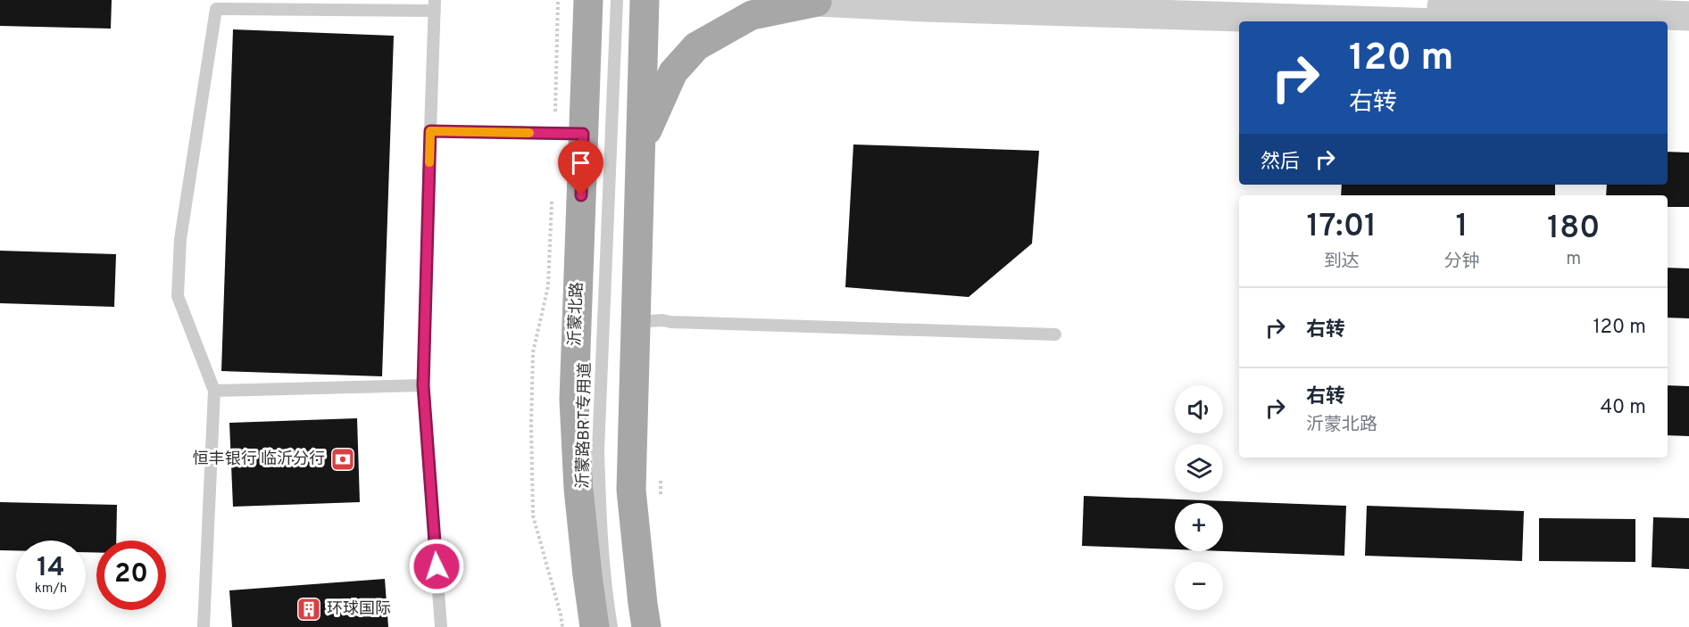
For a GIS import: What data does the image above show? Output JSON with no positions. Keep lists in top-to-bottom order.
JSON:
{
  "streets": {
    "main road": ["沂蒙北路"],
    "lane": ["沂蒙路BRT专用道"]
  },
  "places": {
    "bank": ["恒丰银行 临沂分行"],
    "building": ["环球国际"]
  },
  "page": {
    "turn": ["120 m", "右转"],
    "then": "然后",
    "eta": [
      "17:01",
      "到达",
      "1",
      "分钟",
      "180",
      "m"
    ],
    "list": [
      {
        "name": "右转",
        "value": "120 m"
      },
      {
        "name": "右转",
        "note": "沂蒙北路",
        "value": "40 m"
      }
    ],
    "map_buttons": ["+", "−"],
    "speed": "14 km/h",
    "limit": "20"
  }
}
